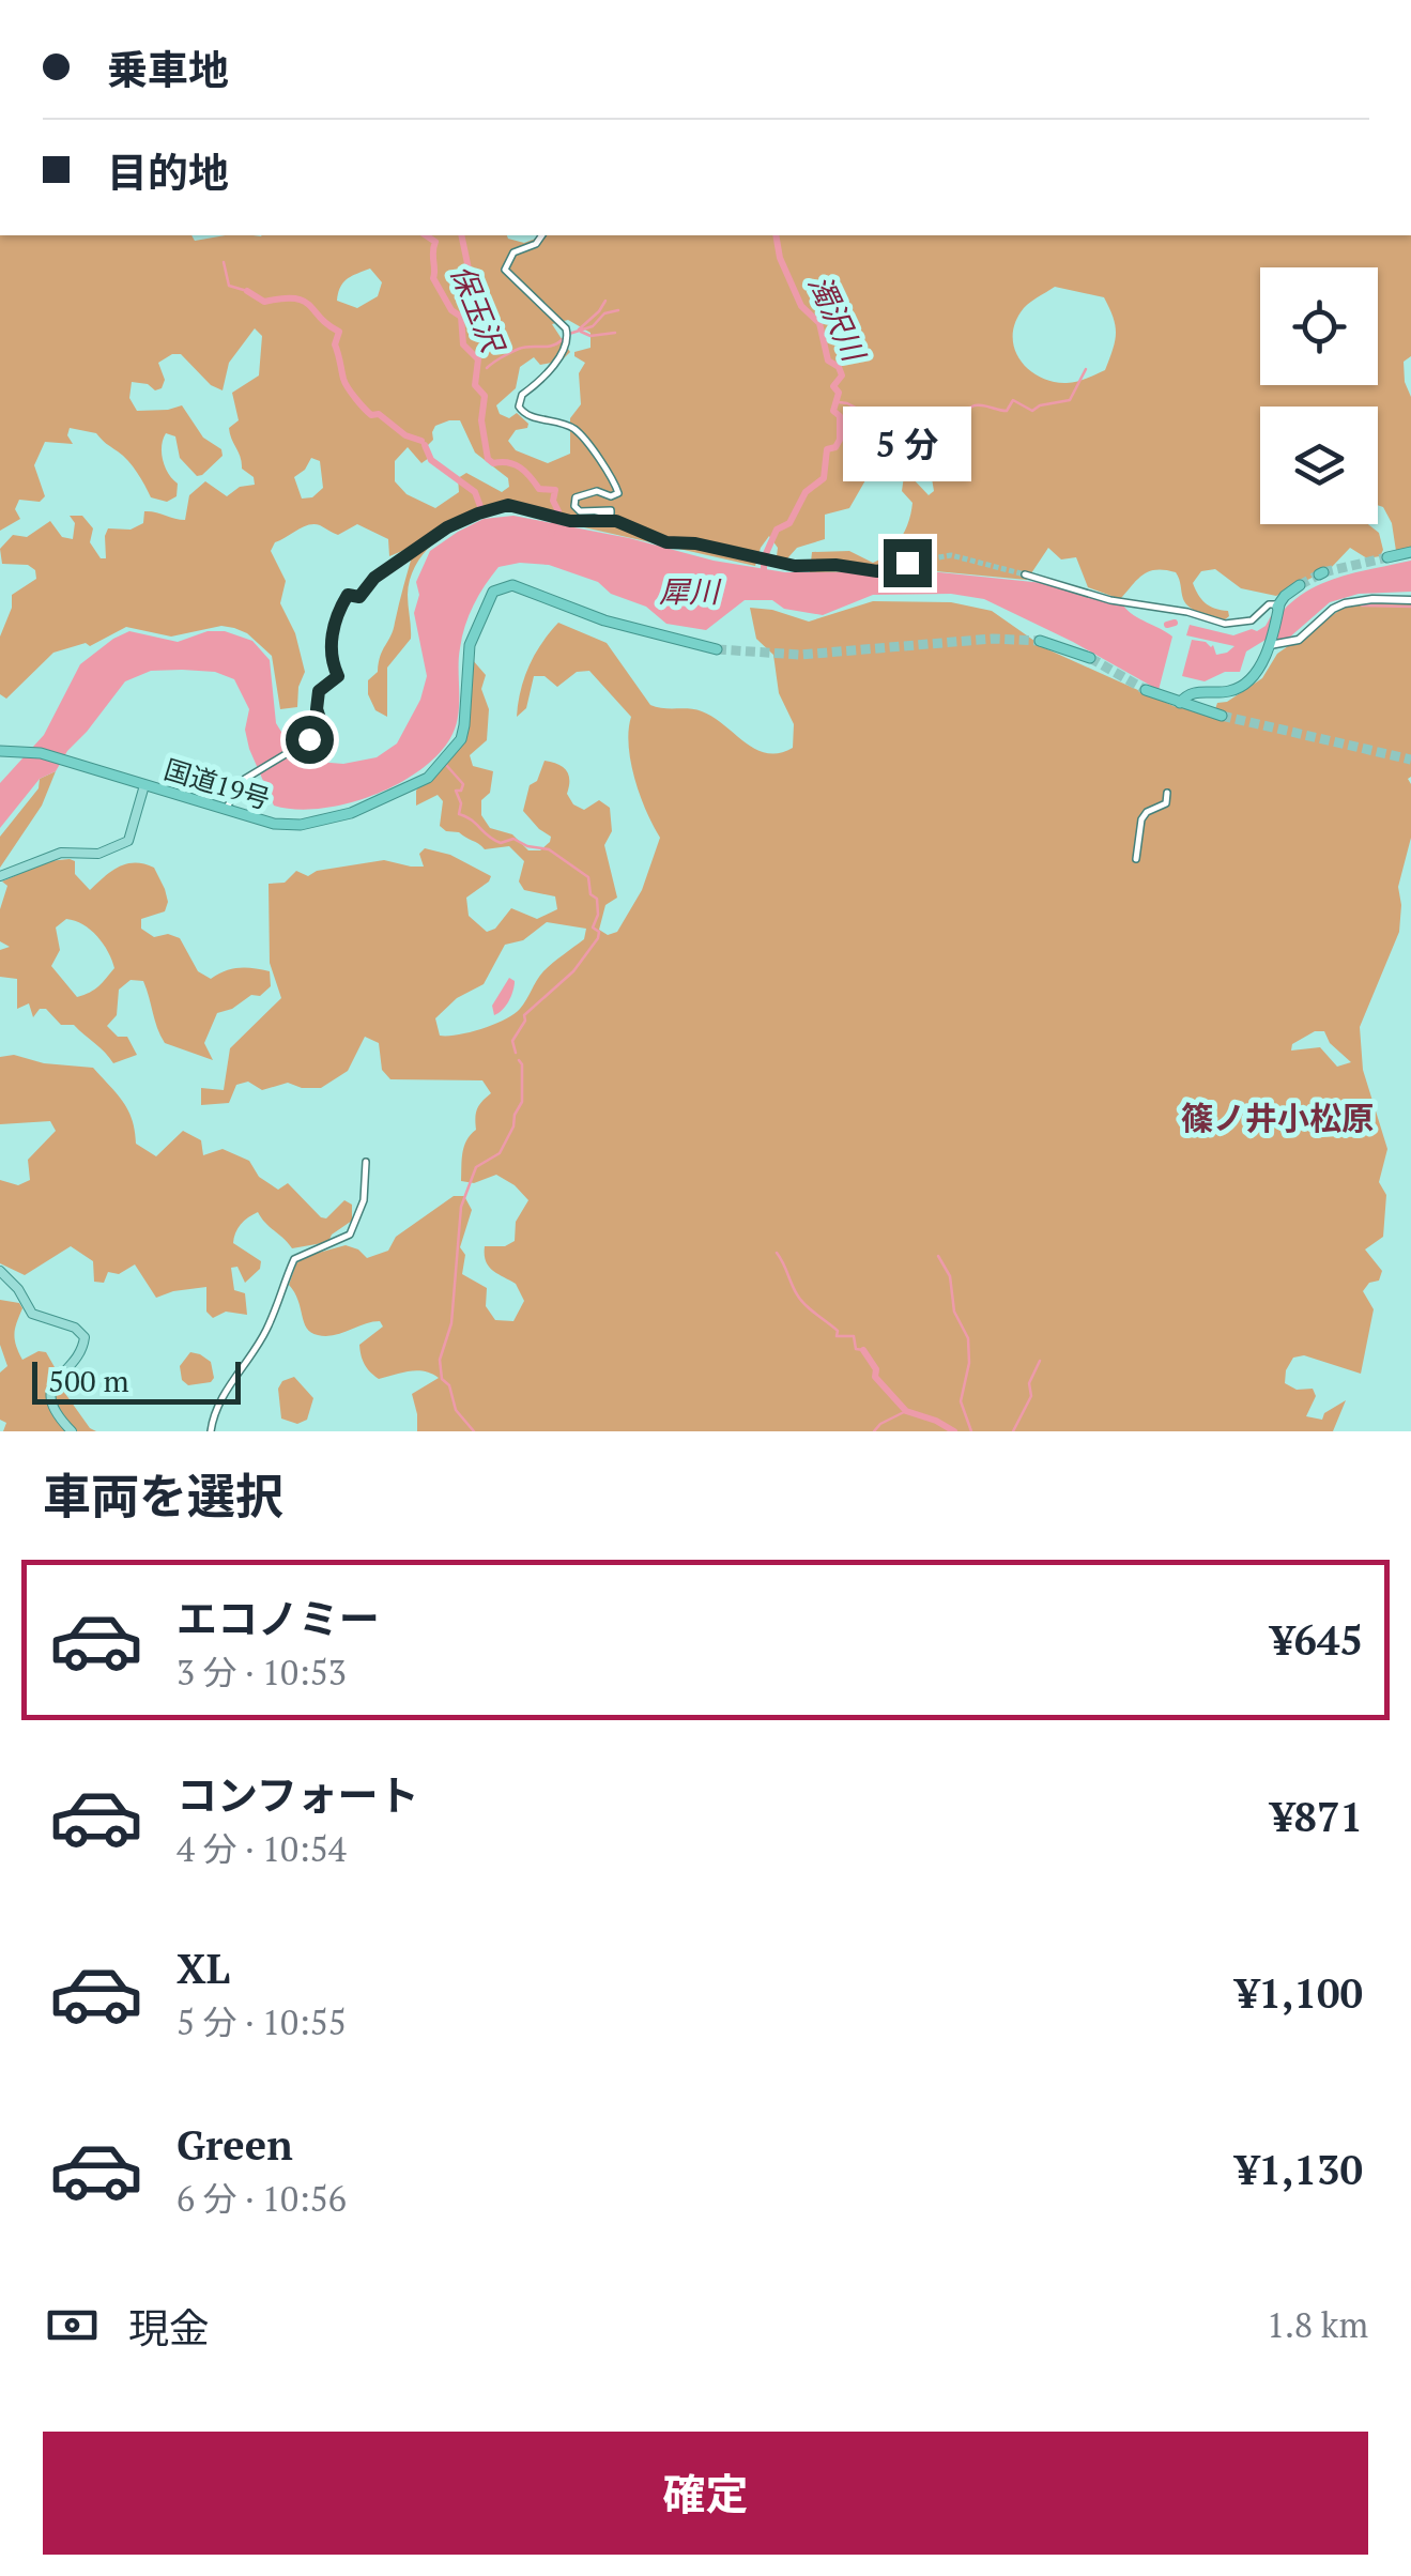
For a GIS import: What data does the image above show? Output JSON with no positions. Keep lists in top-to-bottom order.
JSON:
{
  "streets": {
    "highway": ["国道19号"]
  },
  "districts": ["篠ノ井小松原"],
  "water": ["保玉沢", "濁沢川", "犀川"],
  "scale_bar": "500 m",
  "page": {
    "banner": ["乗車地", "目的地"],
    "bubble": "5 分",
    "scale": "500 m",
    "heading": "車両を選択",
    "list": [
      {
        "name": "エコノミー",
        "note": "3 分 · 10:53",
        "value": "¥645"
      },
      {
        "name": "コンフォート",
        "note": "4 分 · 10:54",
        "value": "¥871"
      },
      {
        "name": "XL",
        "note": "5 分 · 10:55",
        "value": "¥1,100"
      },
      {
        "name": "Green",
        "note": "6 分 · 10:56",
        "value": "¥1,130"
      }
    ],
    "pay": ["現金", "1.8 km"],
    "buttons": "確定"
  }
}
